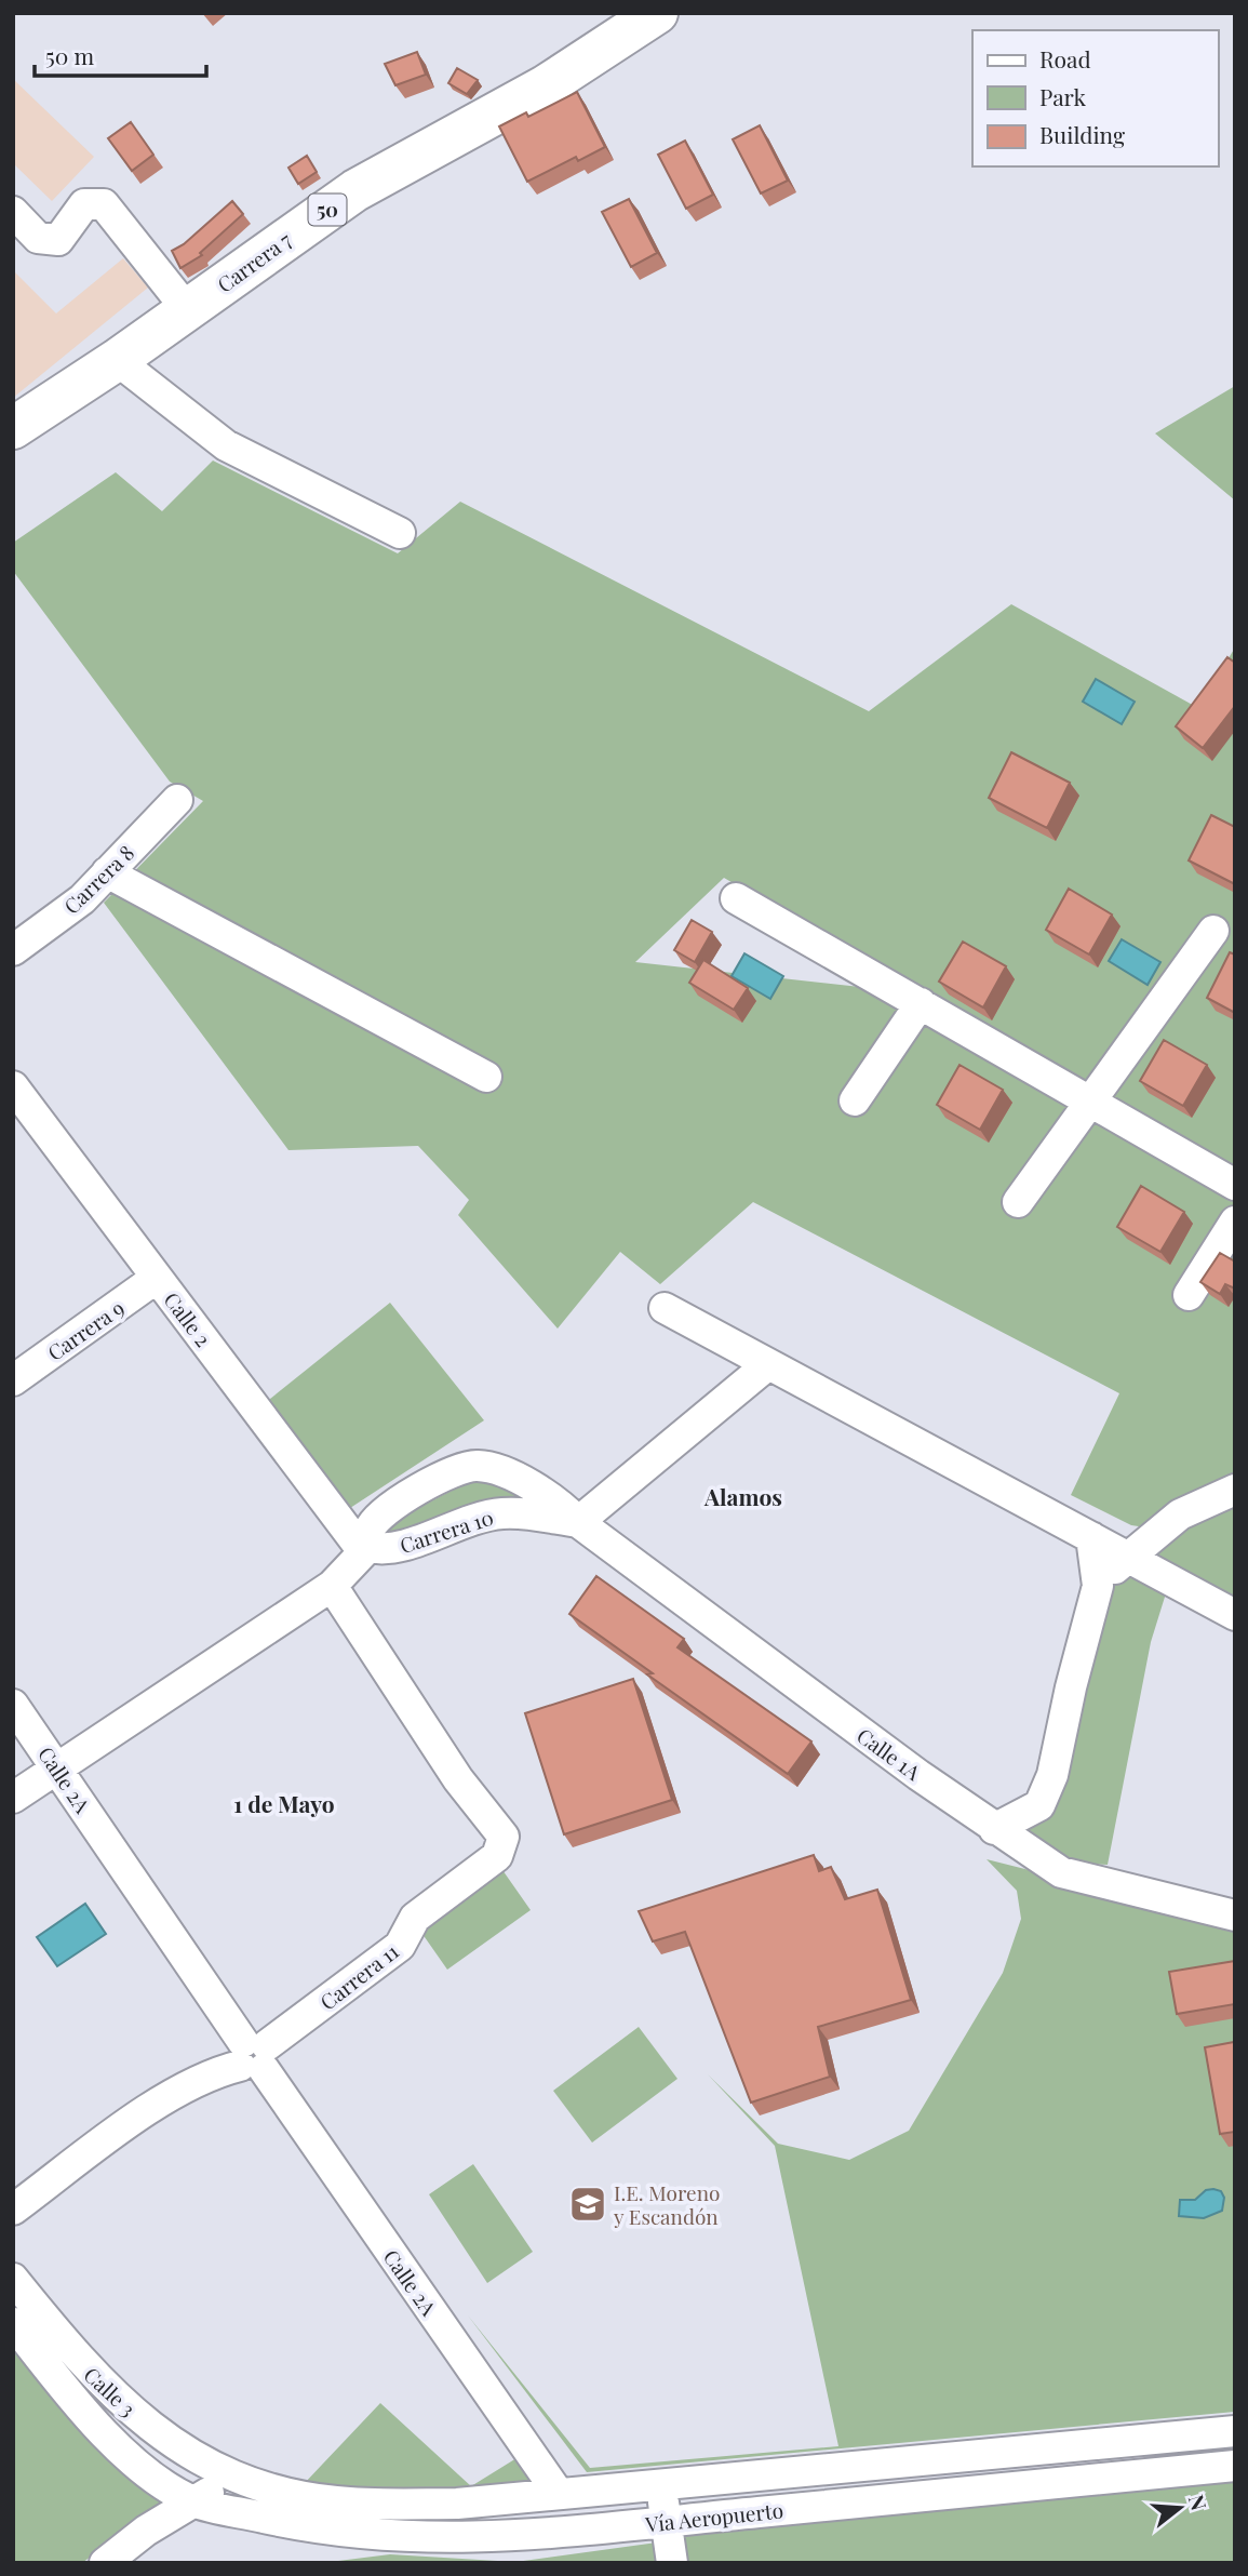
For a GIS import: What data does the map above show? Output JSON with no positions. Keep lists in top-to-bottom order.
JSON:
{
  "streets": {
    "highway": ["50", "Carrera 7"],
    "street": [
      "Carrera 8",
      "Calle 2",
      "Carrera 9",
      "Carrera 10",
      "Calle 1A",
      "Calle 2A",
      "Carrera 11",
      "Calle 3",
      "Vía Aeropuerto"
    ]
  },
  "crossings": [
    ["Calle 2", "Carrera 9"],
    ["Calle 2", "Carrera 10"],
    ["Carrera 10", "Calle 1A"],
    ["Carrera 10", "Calle 2A"],
    ["Carrera 10", "Carrera 11"],
    ["Calle 2A", "Carrera 11"],
    ["Calle 2A", "Vía Aeropuerto"],
    ["Calle 3", "Vía Aeropuerto"]
  ],
  "districts": ["Alamos", "1 de Mayo"],
  "places": {
    "school or university": ["I.E. Moreno y Escandón"]
  },
  "legend": ["Road", "Park", "Building"],
  "scale_bar": "50 m",
  "north": "right"
}
